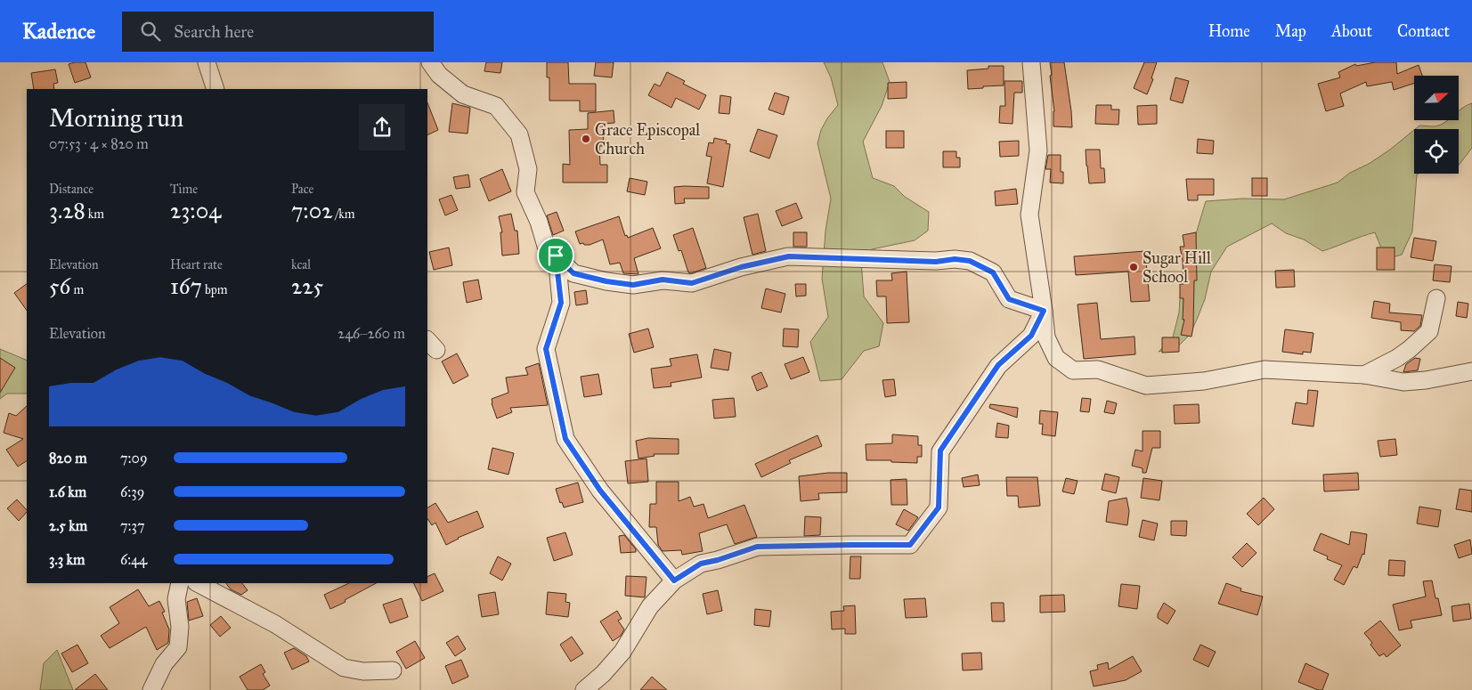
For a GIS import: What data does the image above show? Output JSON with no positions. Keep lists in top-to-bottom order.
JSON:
{
  "places": ["Grace Episcopal Church", "Sugar Hill School"],
  "north": "top right",
  "page": {
    "header": "Kadence",
    "search": "Search here",
    "nav": [
      "Home",
      "Map",
      "About",
      "Contact"
    ],
    "heading": ["Morning run", "07:53 · 4 × 820 m"],
    "stats": [
      ["Distance", "3.28 km"],
      ["Time", "23:04"],
      ["Pace", "7:02 /km"],
      ["Elevation", "56 m"],
      ["Heart rate", "167 bpm"],
      ["kcal", "225"]
    ],
    "chart": ["Elevation", "246–260 m"],
    "list": [
      {
        "name": "820 m",
        "note": "7:09"
      },
      {
        "name": "1.6 km",
        "note": "6:39"
      },
      {
        "name": "2.5 km",
        "note": "7:37"
      },
      {
        "name": "3.3 km",
        "note": "6:44"
      }
    ]
  }
}
